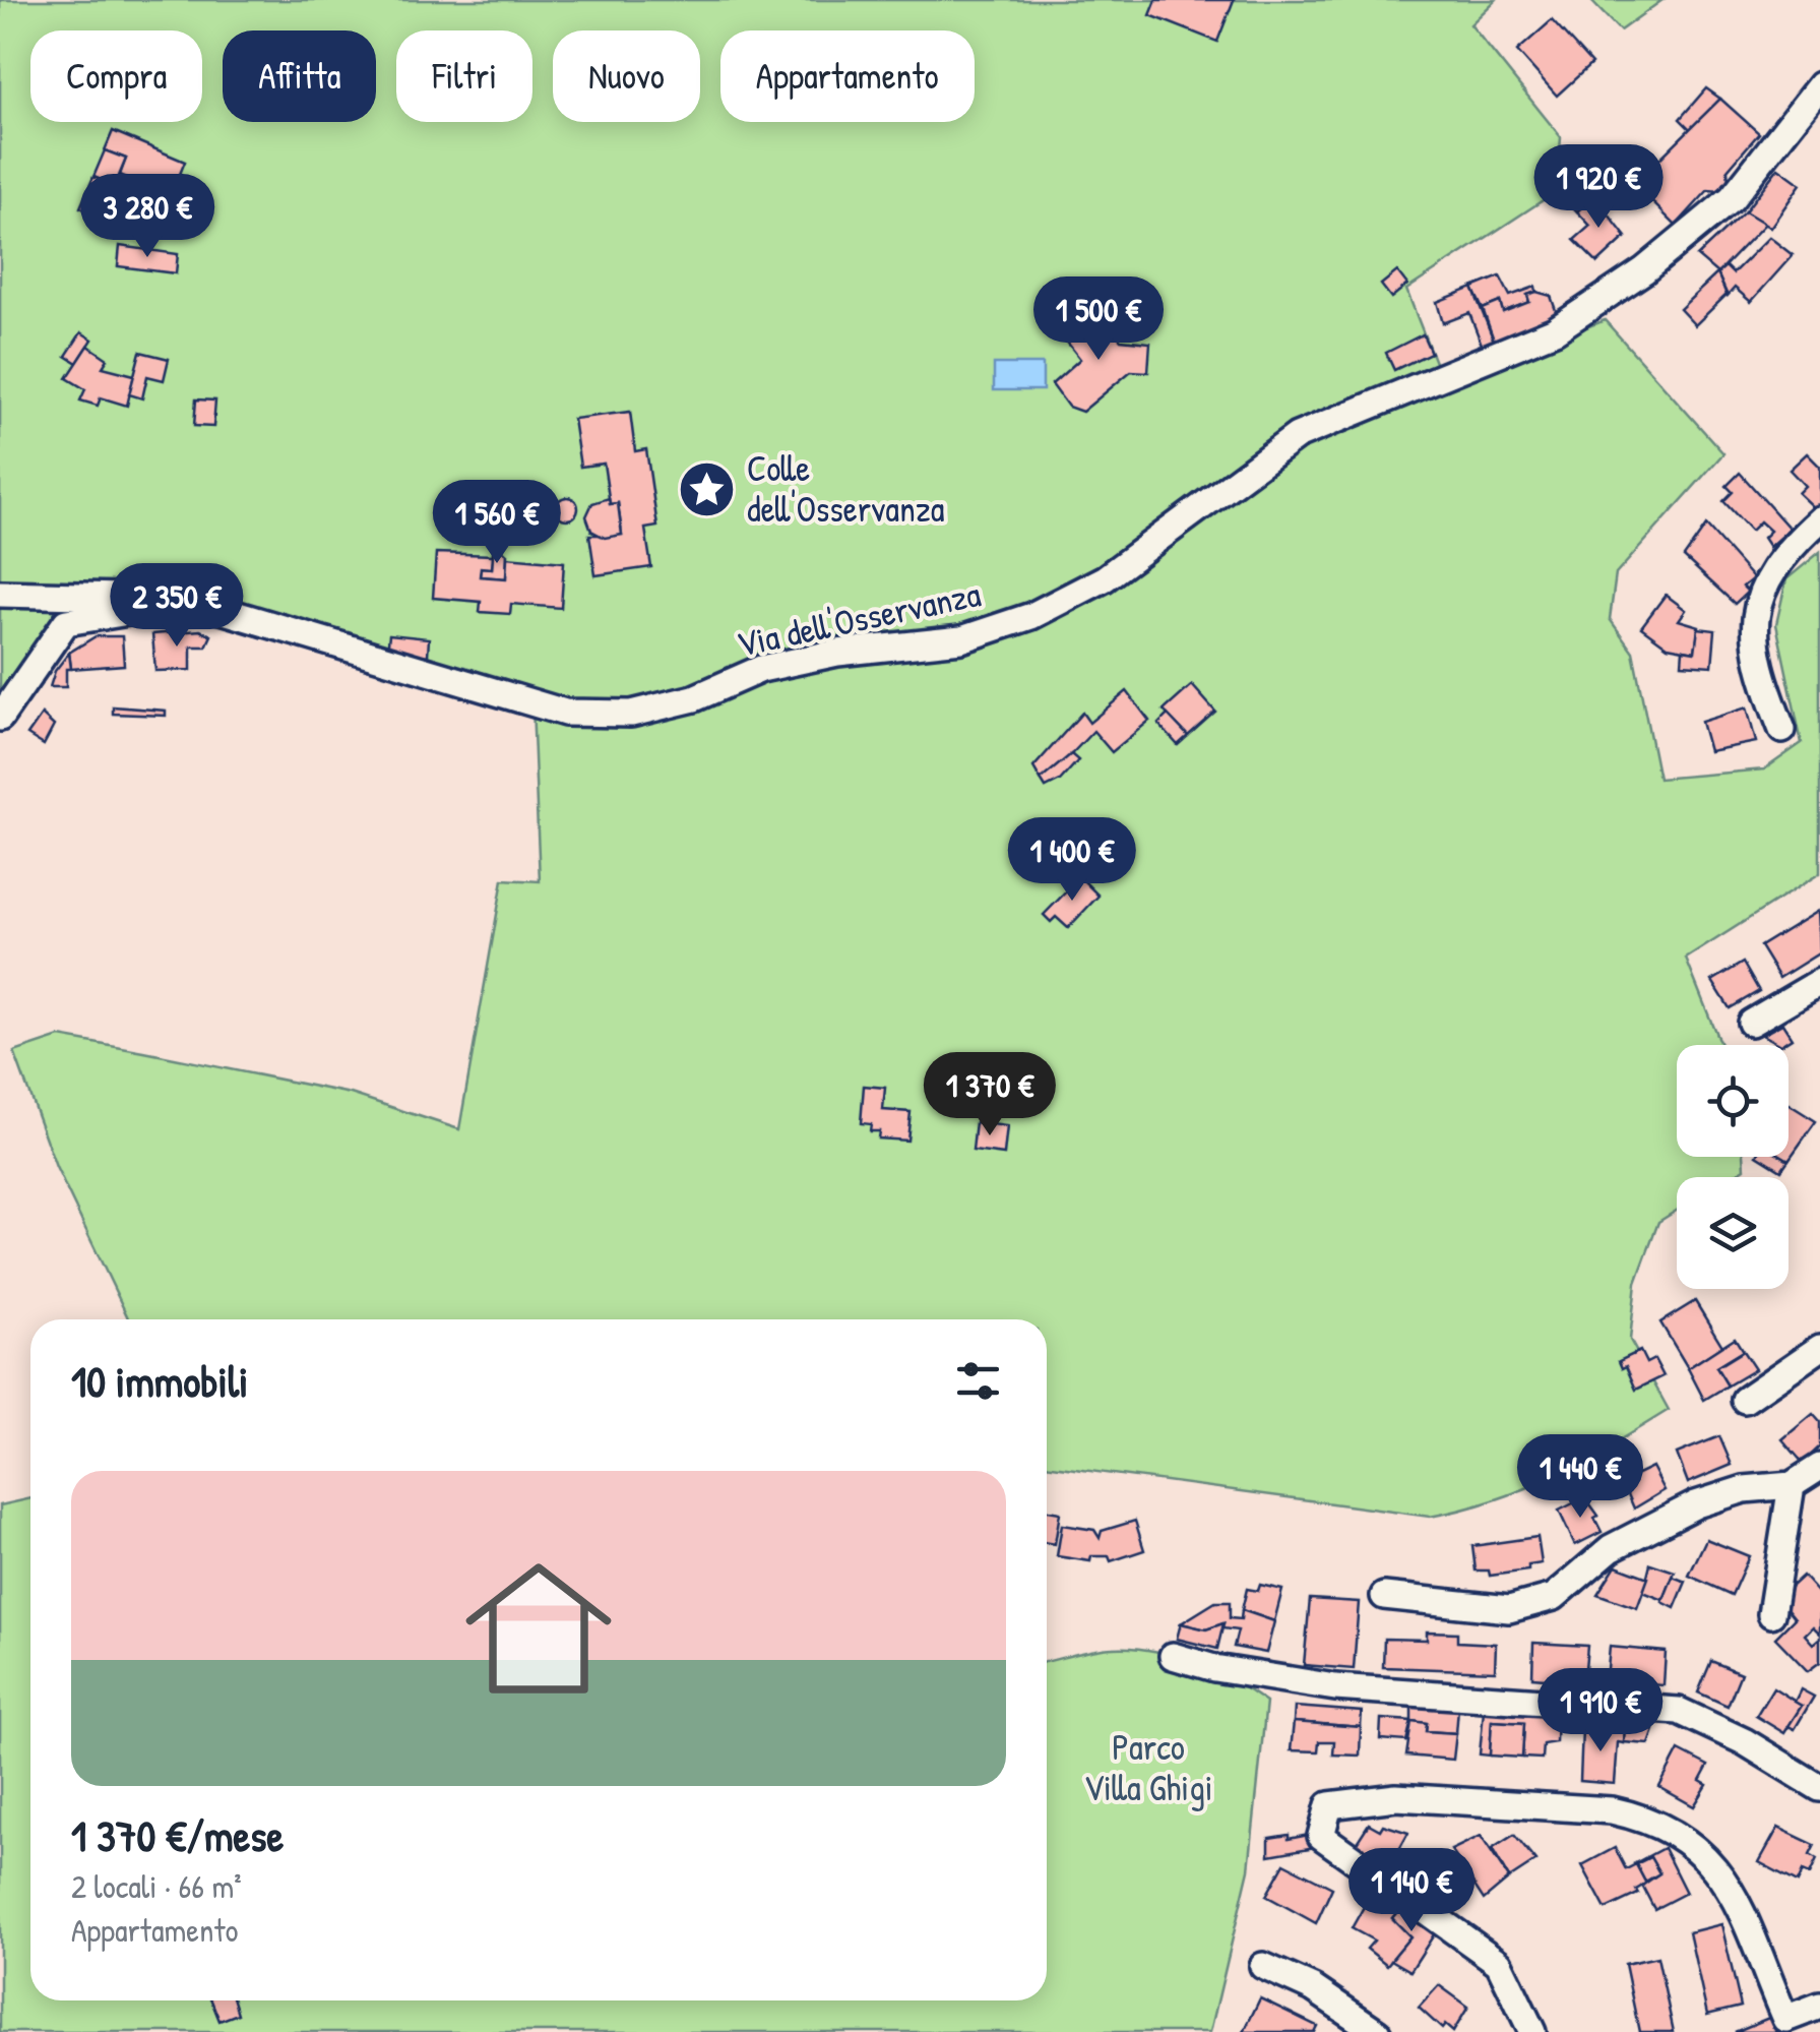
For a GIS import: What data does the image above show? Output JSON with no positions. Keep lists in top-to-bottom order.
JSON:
{
  "streets": {
    "street": ["Via dell'Osservanza"]
  },
  "parks": ["Parco Villa Ghigi"],
  "places": {
    "place": ["Colle dell'Osservanza"]
  },
  "page": {
    "chip": [
      "Compra",
      "Affitta",
      "Filtri",
      "Nuovo",
      "Appartamento"
    ],
    "price": [
      "1 920 €",
      "3 280 €",
      "1 500 €",
      "1 560 €",
      "2 350 €",
      "1 400 €",
      "1 370 €",
      "1 440 €",
      "1 910 €",
      "1 140 €"
    ],
    "heading": "10 immobili",
    "list": [
      {
        "name": "1 370 €/mese",
        "note": "2 locali · 66 m² · Appartamento"
      }
    ]
  }
}
